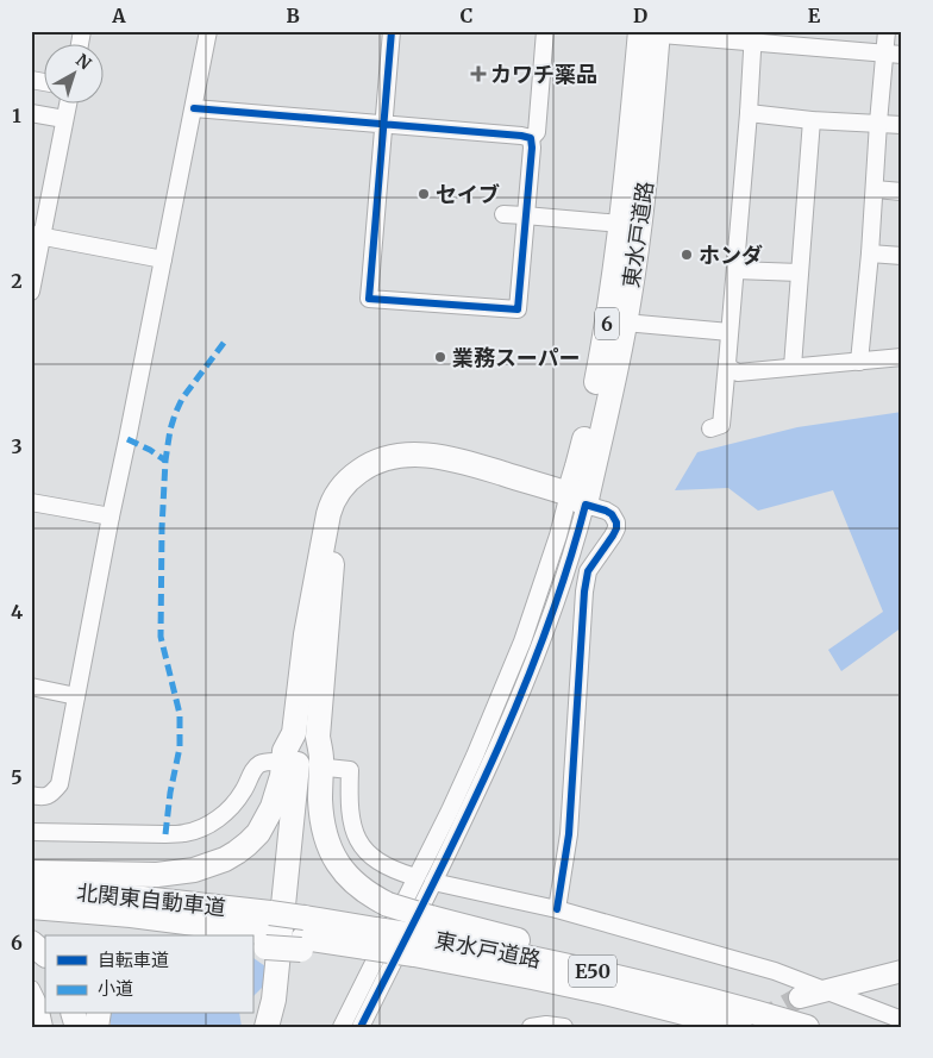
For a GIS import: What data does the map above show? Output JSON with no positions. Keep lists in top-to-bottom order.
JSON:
{
  "streets": {
    "highway": [
      "東水戸道路",
      "6",
      "北関東自動車道",
      "E50"
    ]
  },
  "places": {
    "health": ["カワチ薬品"],
    "other": ["セイブ", "ホンダ", "業務スーパー"]
  },
  "legend": ["自転車道", "小道"],
  "north": "top right",
  "grid": {
    "columns": [
      "A",
      "B",
      "C",
      "D",
      "E"
    ],
    "rows": [
      "1",
      "2",
      "3",
      "4",
      "5",
      "6"
    ]
  }
}
